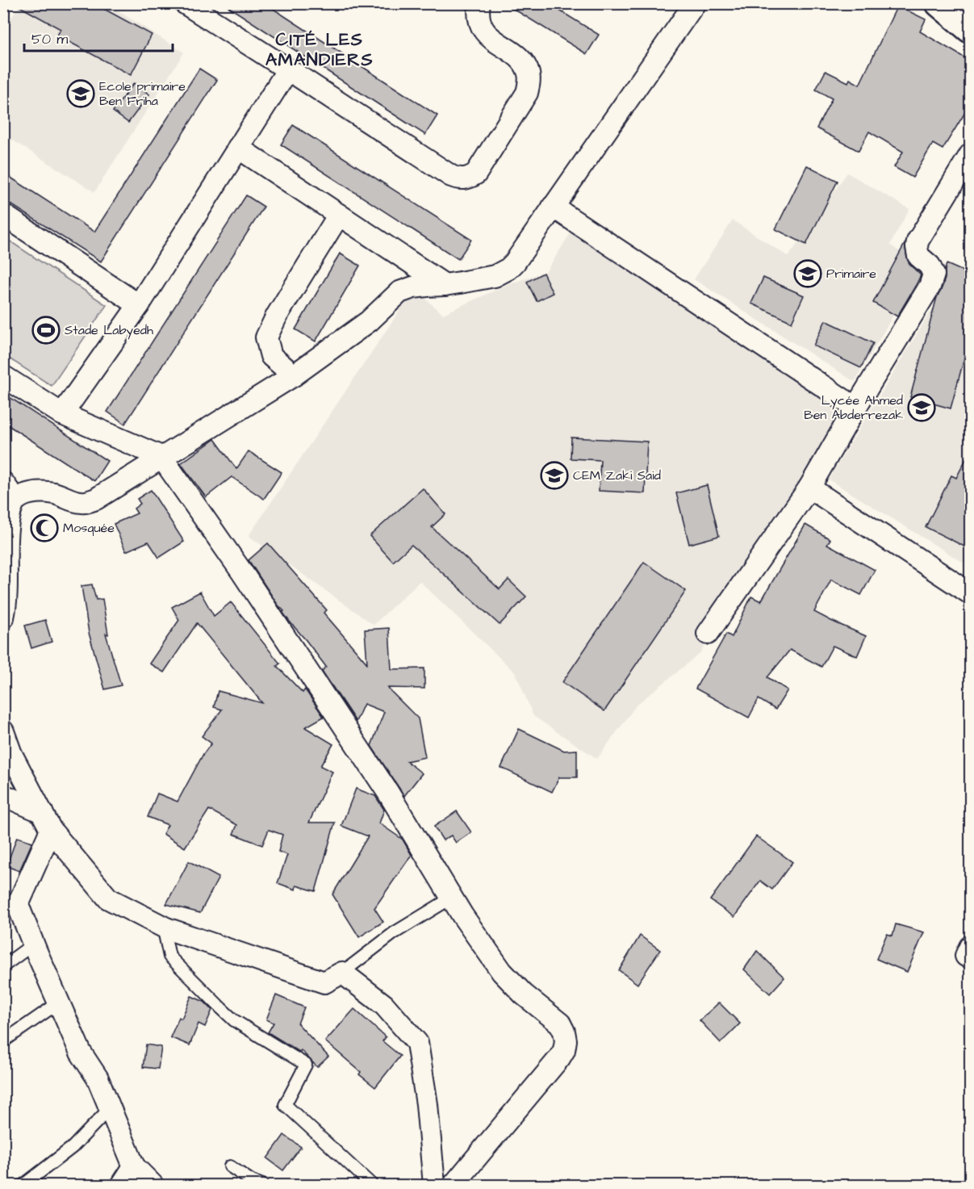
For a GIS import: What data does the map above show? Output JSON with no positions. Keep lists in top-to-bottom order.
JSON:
{
  "districts": ["CITÉ LES AMANDIERS"],
  "places": {
    "school or university": [
      "Ecole primaire Ben Friha",
      "Primaire",
      "Lycée Ahmed Ben Abderrezak",
      "CEM Zaki Said"
    ],
    "sports": ["Stade Labyedh"],
    "mosque": ["Mosquée"]
  },
  "scale_bar": "50 m"
}
